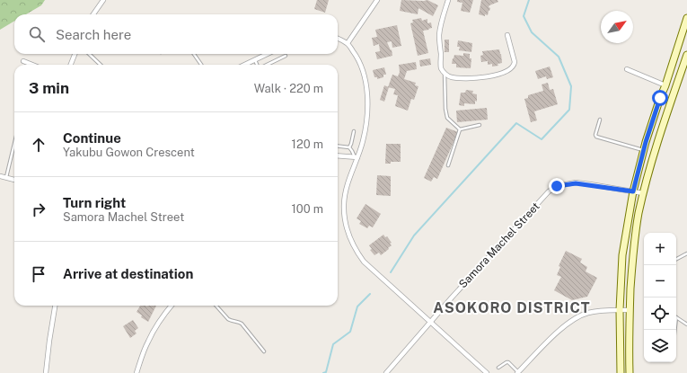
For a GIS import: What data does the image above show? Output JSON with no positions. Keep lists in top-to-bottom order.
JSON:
{
  "streets": {
    "street": ["Samora Machel Street"]
  },
  "districts": ["ASOKORO DISTRICT"],
  "north": "top right",
  "page": {
    "search": "Search here",
    "heading": ["3 min", "Walk · 220 m"],
    "list": [
      ["Continue", "Yakubu Gowon Crescent", "120 m"],
      ["Turn right", "Samora Machel Street", "100 m"],
      "Arrive at destination"
    ],
    "map_buttons": ["+", "−"]
  }
}
